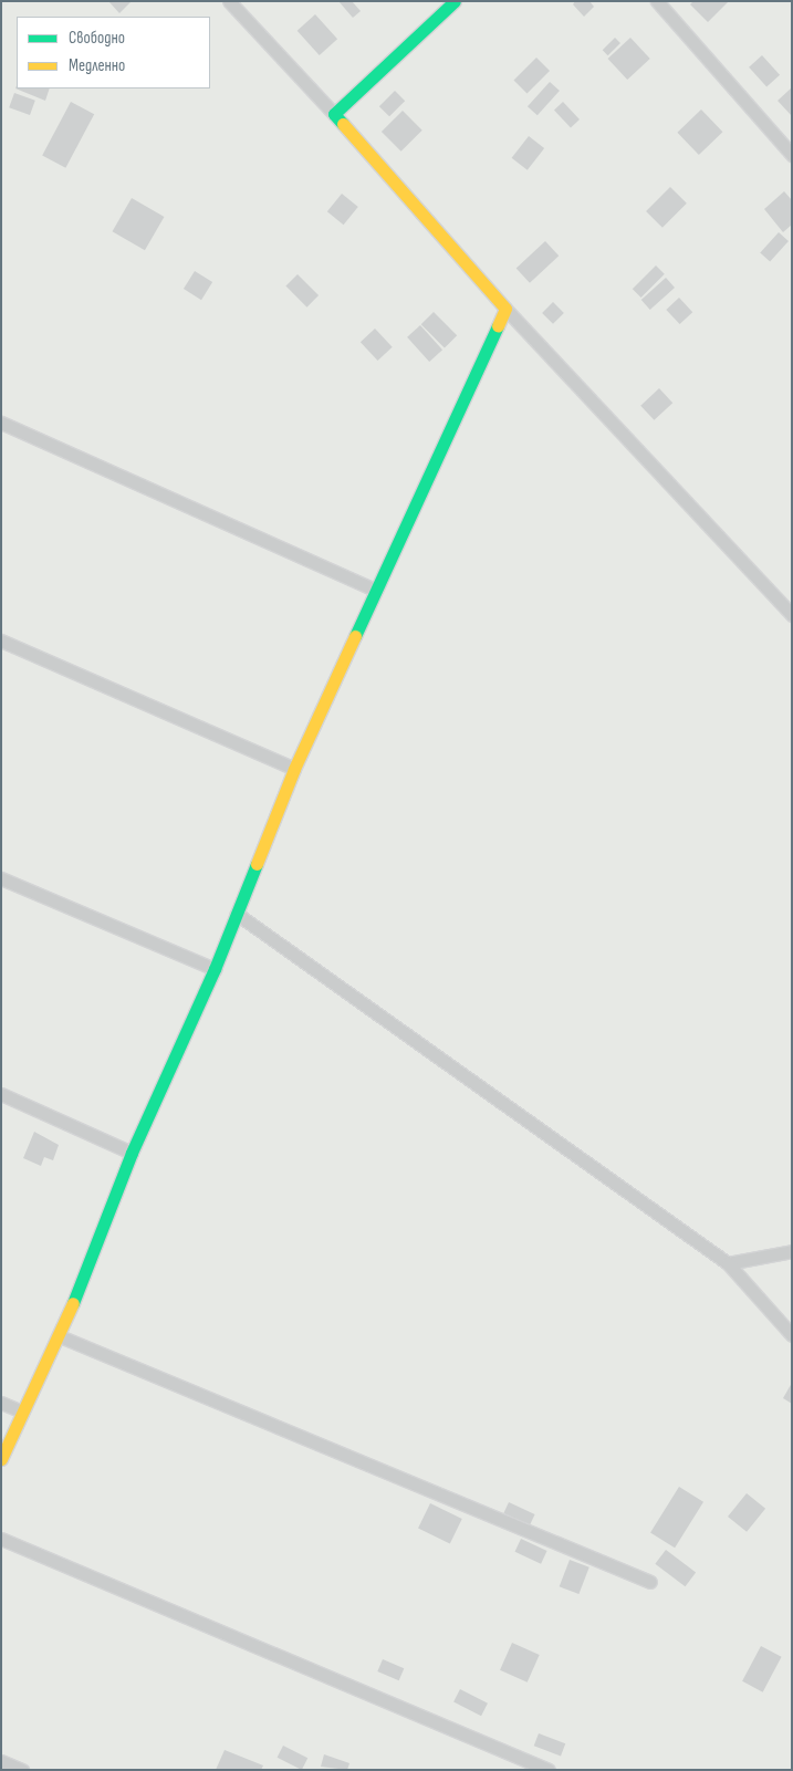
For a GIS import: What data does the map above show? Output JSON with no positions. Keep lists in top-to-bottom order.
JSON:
{
  "legend": ["Свободно", "Медленно"]
}
